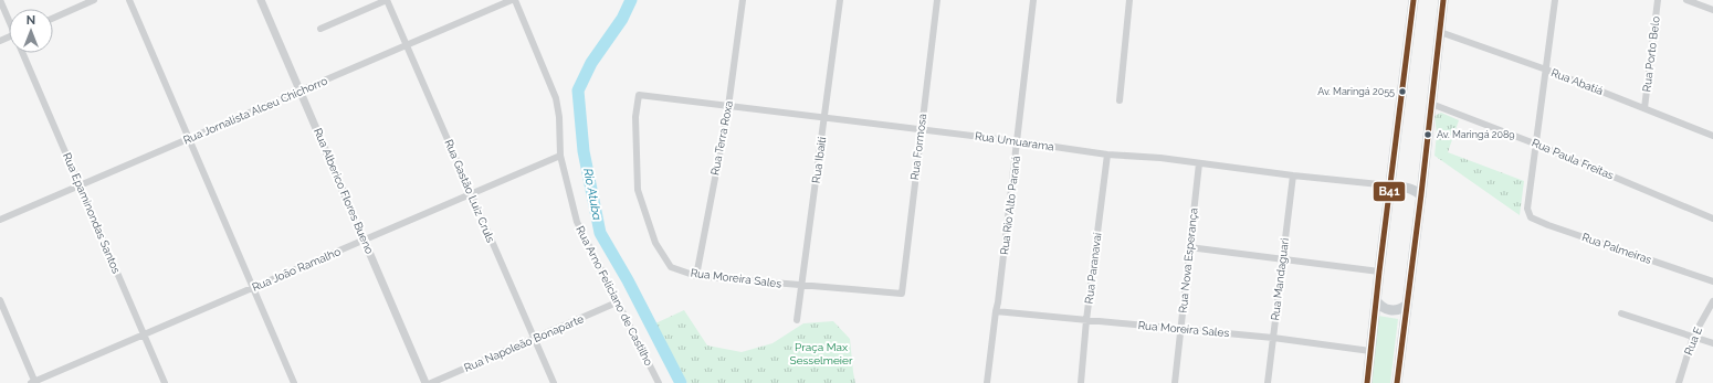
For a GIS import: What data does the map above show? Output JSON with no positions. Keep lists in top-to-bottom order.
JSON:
{
  "streets": {
    "street": [
      "Rua Porto Belo",
      "Rua Abatiá",
      "Rua Jornalista Alceu Chichorro",
      "Rua Terra Roxa",
      "Rua Umuarama",
      "Rua Formosa",
      "Rua Paula Freitas",
      "Rua Ibaiti",
      "Rua Alberico Flores Bueno",
      "Rua Gastão Luiz Cruls",
      "Rua Rio Alto Paraná",
      "Rua Epaminondas Santos",
      "Rua Palmeiras",
      "Rua Nova Esperança",
      "Rua Paranavaí",
      "Rua João Ramalho",
      "Rua Moreira Sales",
      "Rua Mandaguari",
      "Rua Arno Feliciano de Castilho",
      "Rua E",
      "Rua Napoleão Bonaparte"
    ]
  },
  "crossings": [
    ["Rua Porto Belo", "Rua Abatiá"],
    ["Rua Jornalista Alceu Chichorro", "Rua Alberico Flores Bueno"],
    ["Rua Jornalista Alceu Chichorro", "Rua Gastão Luiz Cruls"],
    ["Rua Jornalista Alceu Chichorro", "Rua Epaminondas Santos"],
    ["Rua Jornalista Alceu Chichorro", "Rua Arno Feliciano de Castilho"],
    ["Rua Terra Roxa", "Rua Umuarama"],
    ["Rua Terra Roxa", "Rua Moreira Sales"],
    ["Rua Umuarama", "Rua Formosa"],
    ["Rua Umuarama", "Rua Ibaiti"],
    ["Rua Umuarama", "Rua Rio Alto Paraná"],
    ["Rua Umuarama", "Rua Nova Esperança"],
    ["Rua Umuarama", "Rua Paranavaí"],
    ["Rua Umuarama", "Rua Moreira Sales"],
    ["Rua Umuarama", "Rua Mandaguari"],
    ["Rua Formosa", "Rua Moreira Sales"],
    ["Rua Paula Freitas", "Rua Palmeiras"],
    ["Rua Ibaiti", "Rua Moreira Sales"],
    ["Rua Alberico Flores Bueno", "Rua João Ramalho"],
    ["Rua Gastão Luiz Cruls", "Rua João Ramalho"],
    ["Rua Gastão Luiz Cruls", "Rua Napoleão Bonaparte"],
    ["Rua Rio Alto Paraná", "Rua Moreira Sales"],
    ["Rua Epaminondas Santos", "Rua João Ramalho"],
    ["Rua Nova Esperança", "Rua Moreira Sales"],
    ["Rua Paranavaí", "Rua Moreira Sales"],
    ["Rua João Ramalho", "Rua Arno Feliciano de Castilho"],
    ["Rua Moreira Sales", "Rua Mandaguari"],
    ["Rua Arno Feliciano de Castilho", "Rua Napoleão Bonaparte"]
  ],
  "water": ["Rio Atuba"],
  "parks": ["Praça Max Sesselmeier"],
  "places": ["Av. Maringá 2055", "Av. Maringá 2089"],
  "lines": ["transit line B41"],
  "north": "top"
}
